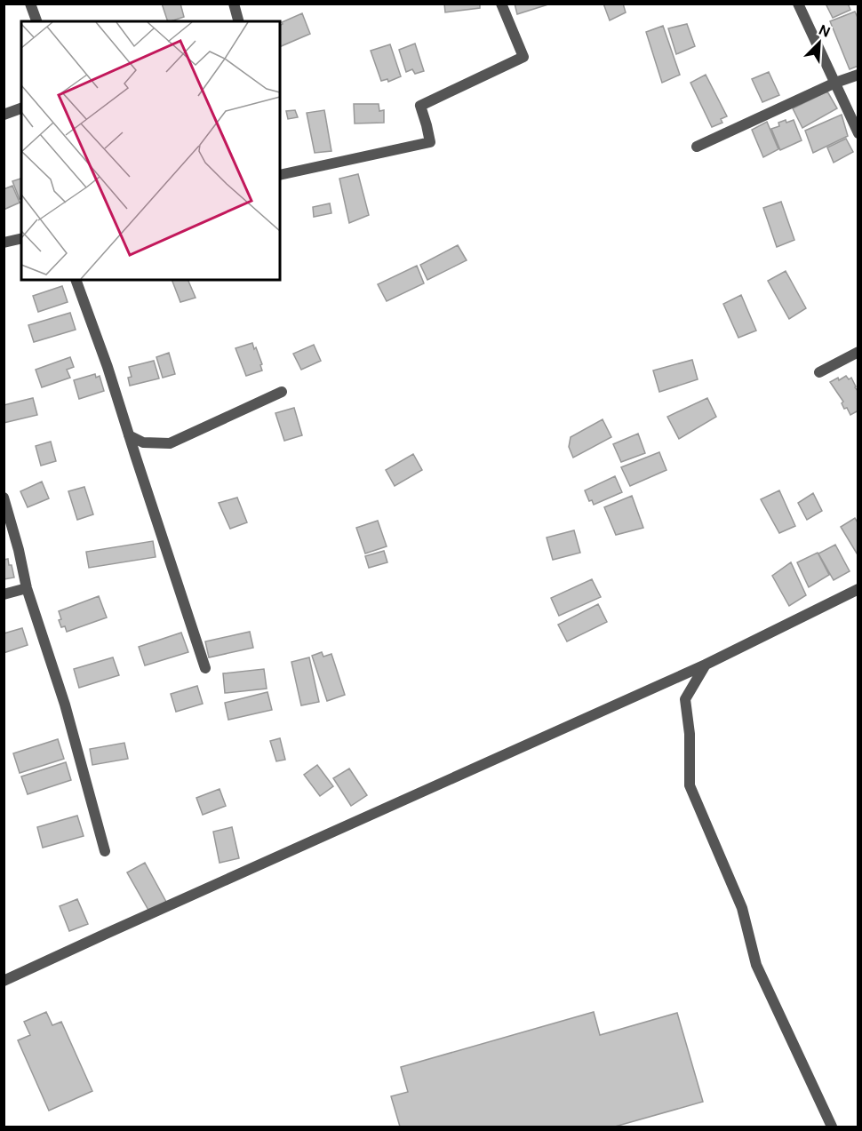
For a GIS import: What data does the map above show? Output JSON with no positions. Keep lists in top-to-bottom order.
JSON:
{
  "north": "top right"
}
